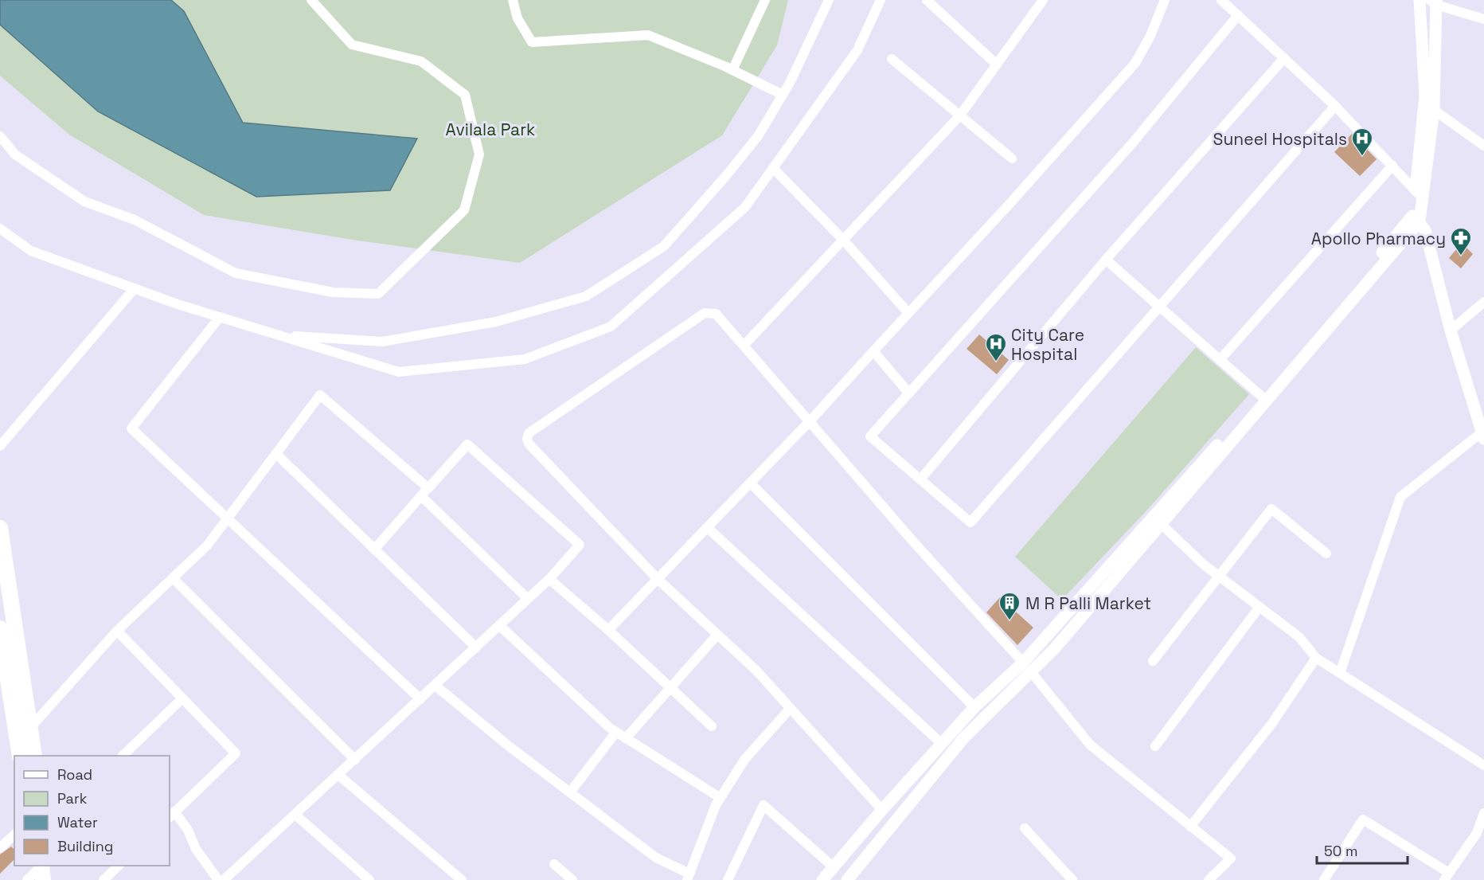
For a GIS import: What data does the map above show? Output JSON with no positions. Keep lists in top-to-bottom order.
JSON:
{
  "parks": ["Avilala Park"],
  "places": {
    "hospital": ["Suneel Hospitals", "City Care Hospital"],
    "pharmacy": ["Apollo Pharmacy"],
    "building": ["M R Palli Market"]
  },
  "legend": [
    "Road",
    "Park",
    "Water",
    "Building"
  ],
  "scale_bar": "50 m"
}
